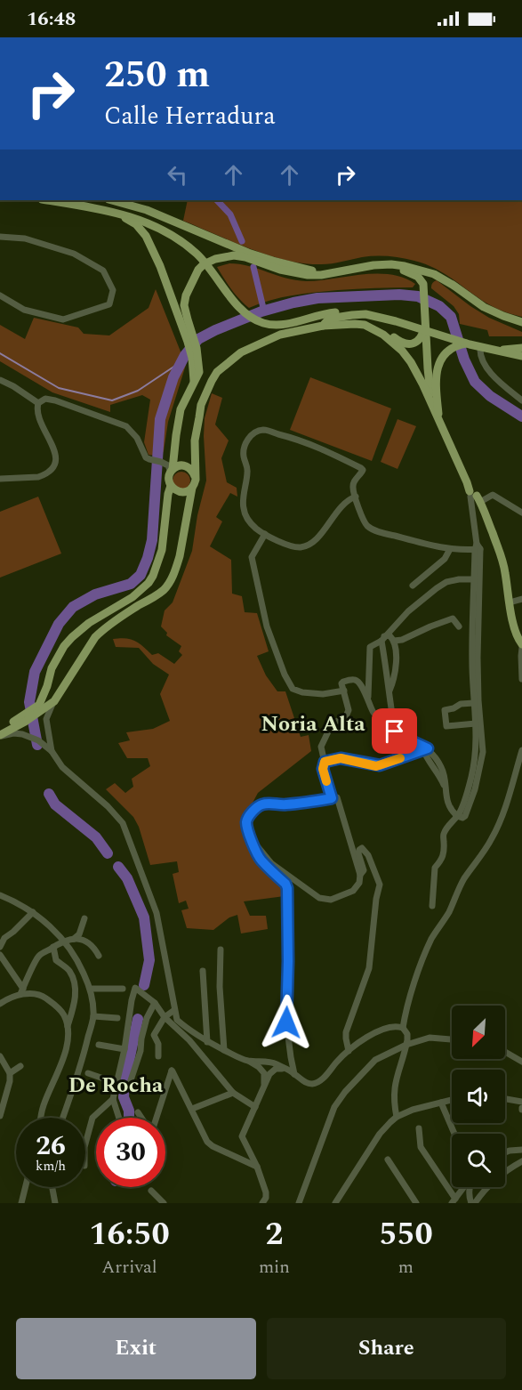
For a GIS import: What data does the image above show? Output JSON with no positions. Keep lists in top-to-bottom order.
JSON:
{
  "districts": ["Noria Alta", "De Rocha"],
  "north": "bottom left",
  "page": {
    "status": "16:48",
    "turn": ["250 m", "Calle Herradura"],
    "speed": "26 km/h",
    "limit": "30",
    "eta": [
      "16:50",
      "Arrival",
      "2",
      "min",
      "550",
      "m"
    ],
    "buttons": ["Exit", "Share"]
  }
}
